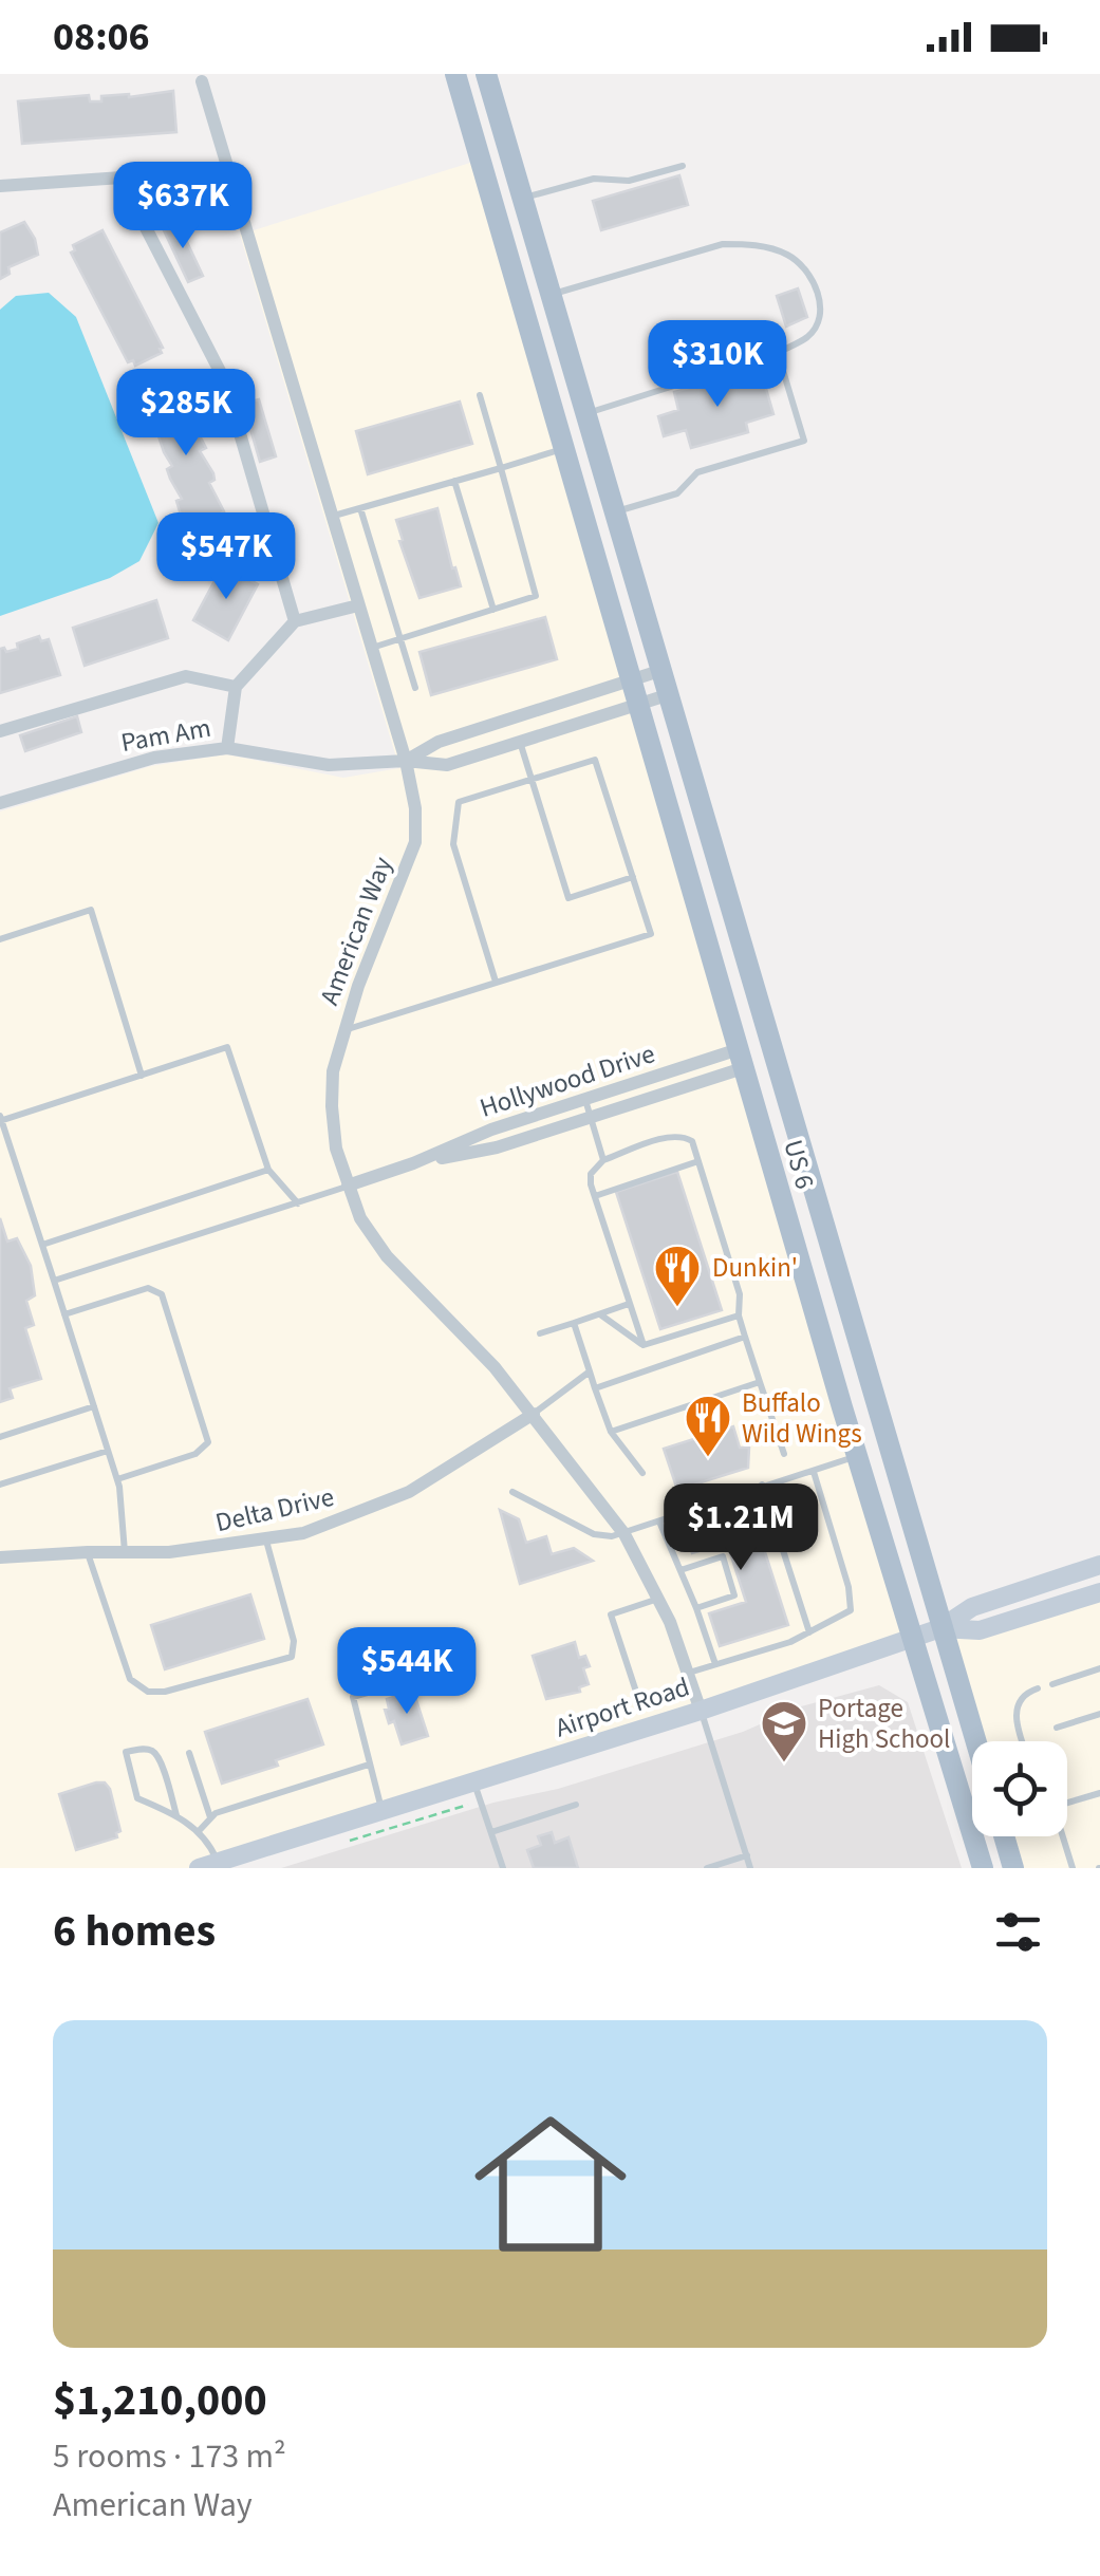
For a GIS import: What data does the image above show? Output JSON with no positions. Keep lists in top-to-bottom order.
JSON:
{
  "streets": {
    "main road": ["US 6", "Airport Road"],
    "street": [
      "Pam Am",
      "American Way",
      "Hollywood Drive",
      "Delta Drive"
    ]
  },
  "crossings": [
    ["Pam Am", "American Way"],
    ["Pam Am", "US 6"],
    ["American Way", "Hollywood Drive"],
    ["American Way", "Delta Drive"],
    ["American Way", "Airport Road"],
    ["Hollywood Drive", "US 6"],
    ["US 6", "Airport Road"]
  ],
  "places": {
    "restaurant": ["Dunkin'", "Buffalo Wild Wings"],
    "school or university": ["Portage High School"]
  },
  "page": {
    "status": "08:06",
    "price": [
      "$637K",
      "$310K",
      "$285K",
      "$547K",
      "$1.21M",
      "$544K"
    ],
    "heading": "6 homes",
    "list": [
      {
        "name": "$1,210,000",
        "note": "5 rooms · 173 m² · American Way"
      }
    ]
  }
}
